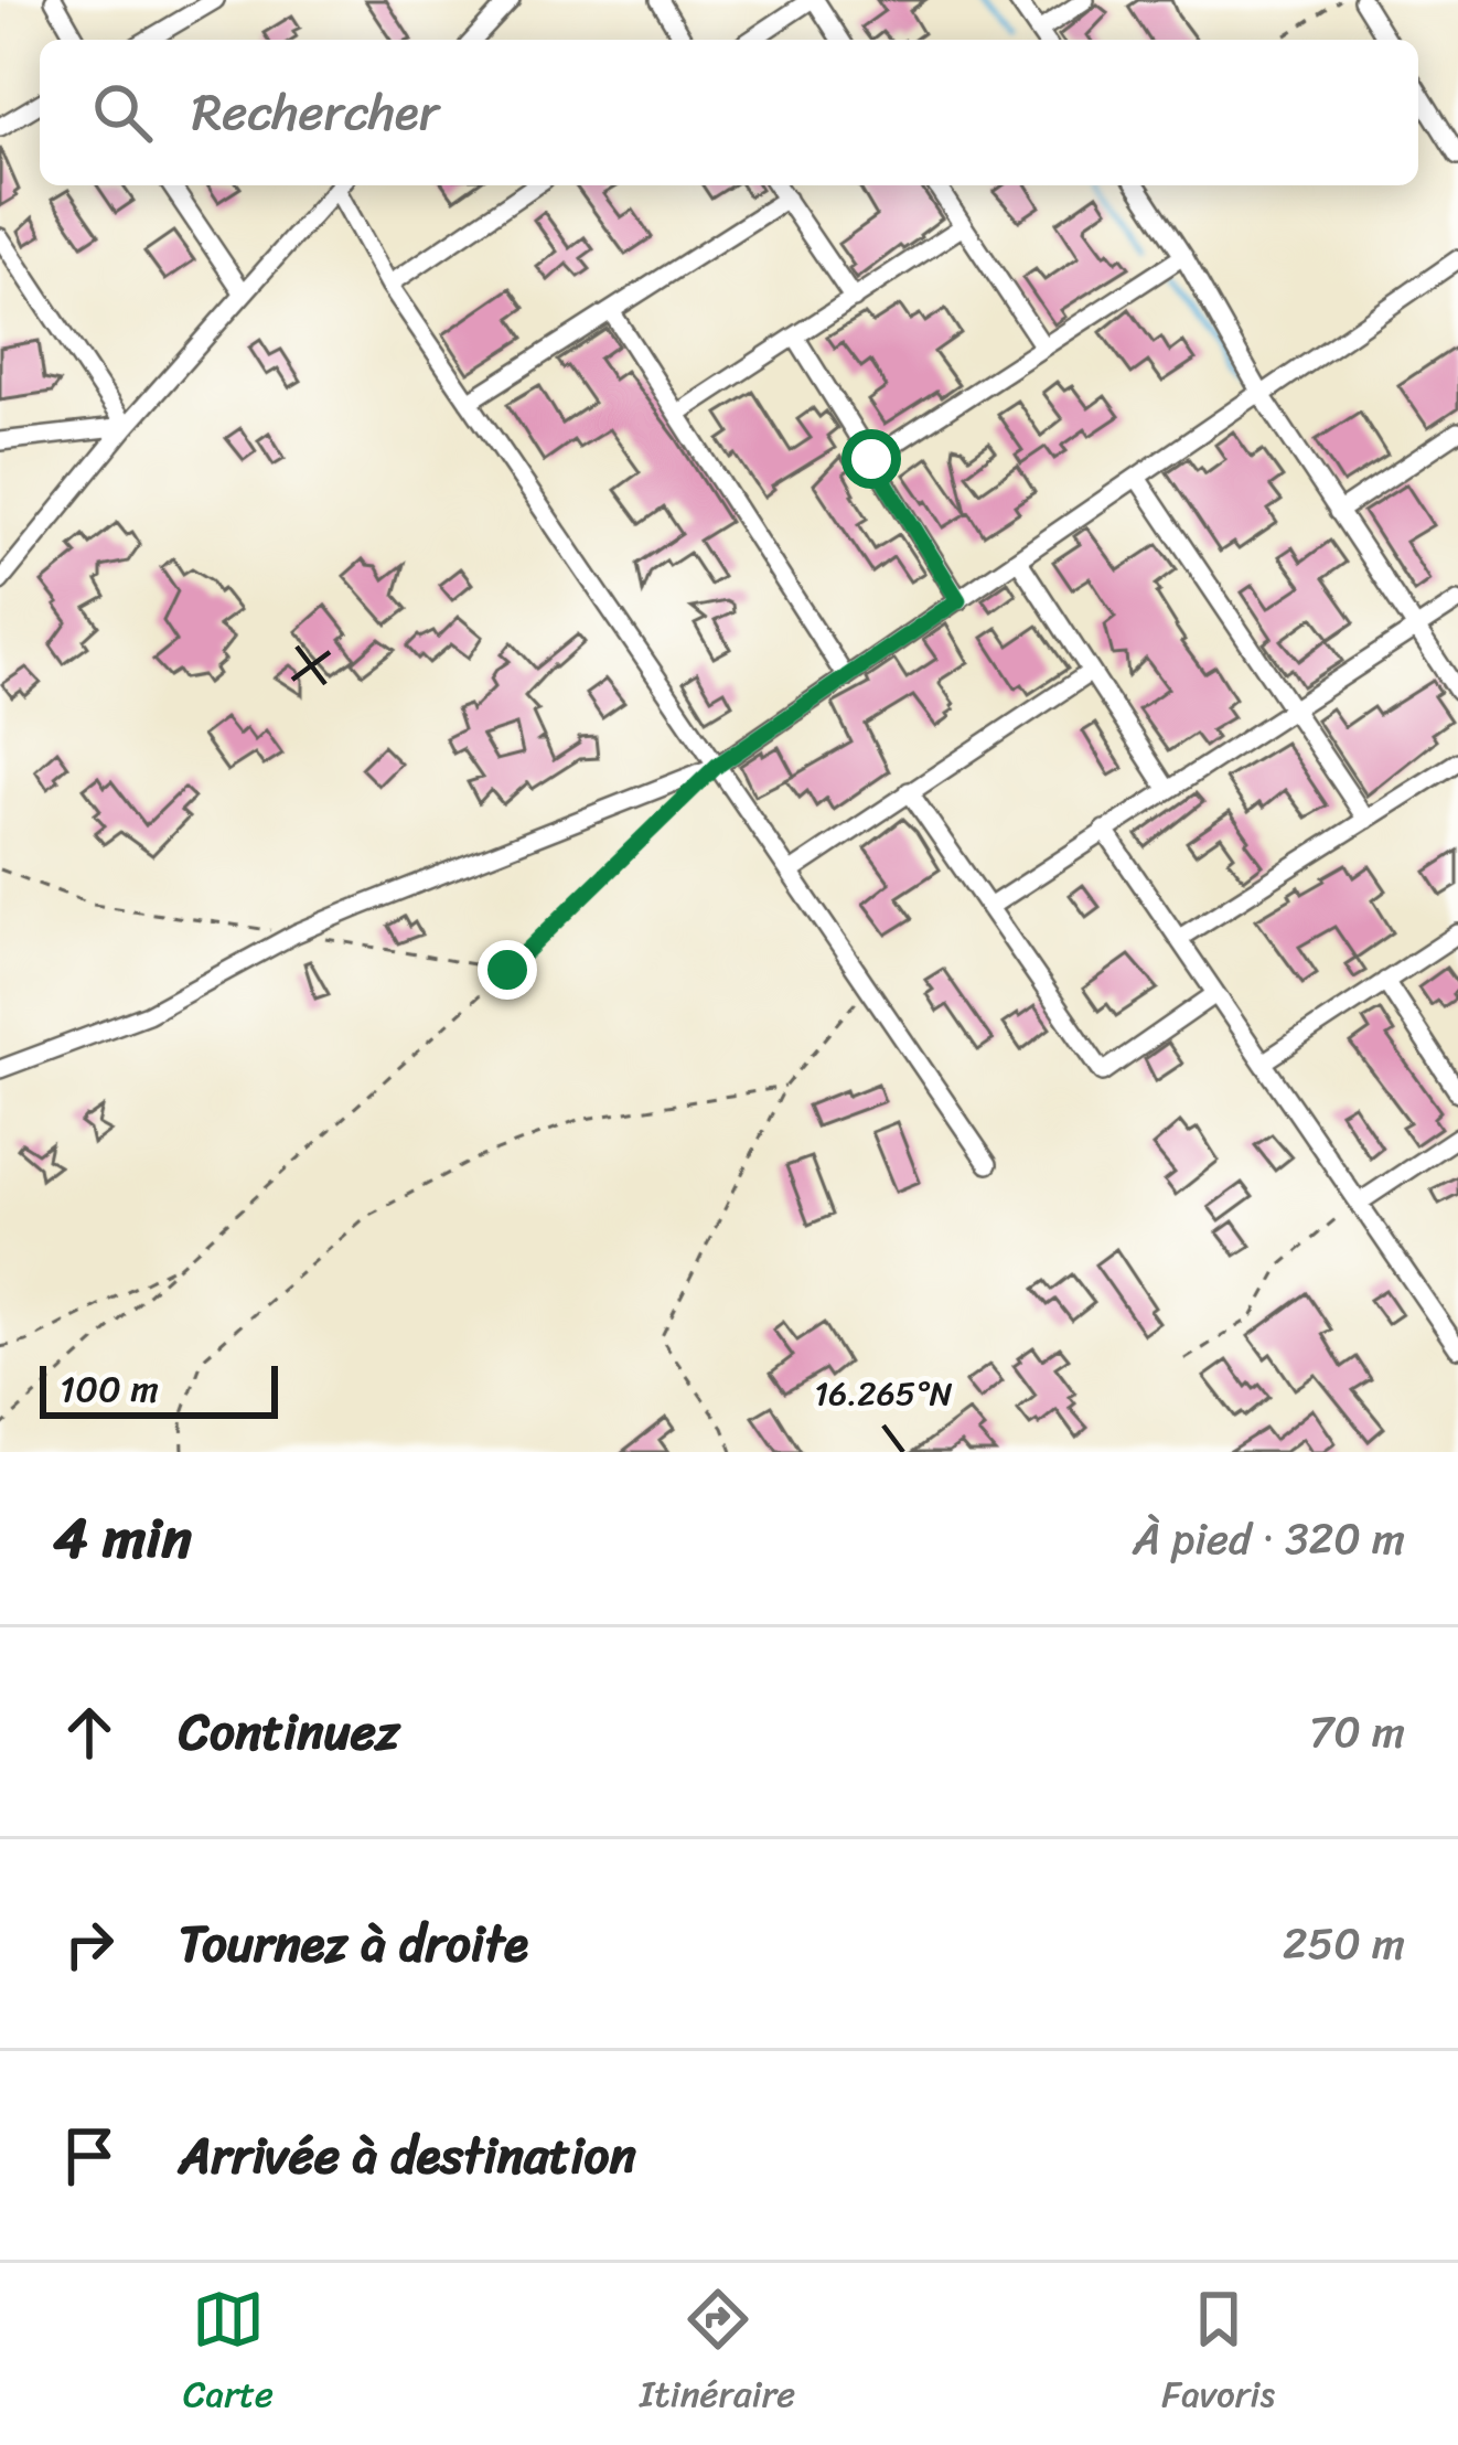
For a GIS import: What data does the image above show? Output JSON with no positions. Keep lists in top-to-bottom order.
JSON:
{
  "scale_bar": "100 m",
  "page": {
    "search": "Rechercher",
    "scale": "100 m",
    "heading": ["4 min", "À pied · 320 m"],
    "list": [
      ["Continuez", "70 m"],
      ["Tournez à droite", "250 m"],
      "Arrivée à destination"
    ],
    "nav": ["Carte", "Itinéraire", "Favoris"]
  },
  "coordinates": ["16.265°N"]
}
